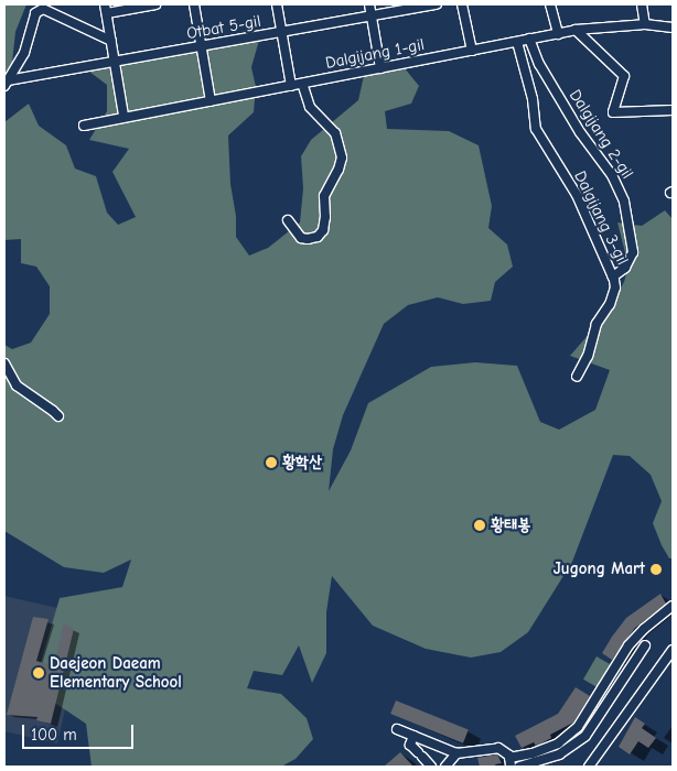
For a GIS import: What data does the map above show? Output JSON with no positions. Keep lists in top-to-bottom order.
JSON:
{
  "streets": {
    "street": [
      "Otbat 5-gil",
      "Dalgijang 1-gil",
      "Dalgijang 2-gil",
      "Dalgijang 3-gil"
    ]
  },
  "crossings": [
    ["Dalgijang 1-gil", "Dalgijang 2-gil"],
    ["Dalgijang 1-gil", "Dalgijang 3-gil"],
    ["Dalgijang 2-gil", "Dalgijang 3-gil"]
  ],
  "places": [
    "황학산",
    "황태봉",
    "Jugong Mart",
    "Daejeon Daeam Elementary School"
  ],
  "scale_bar": "100 m"
}
